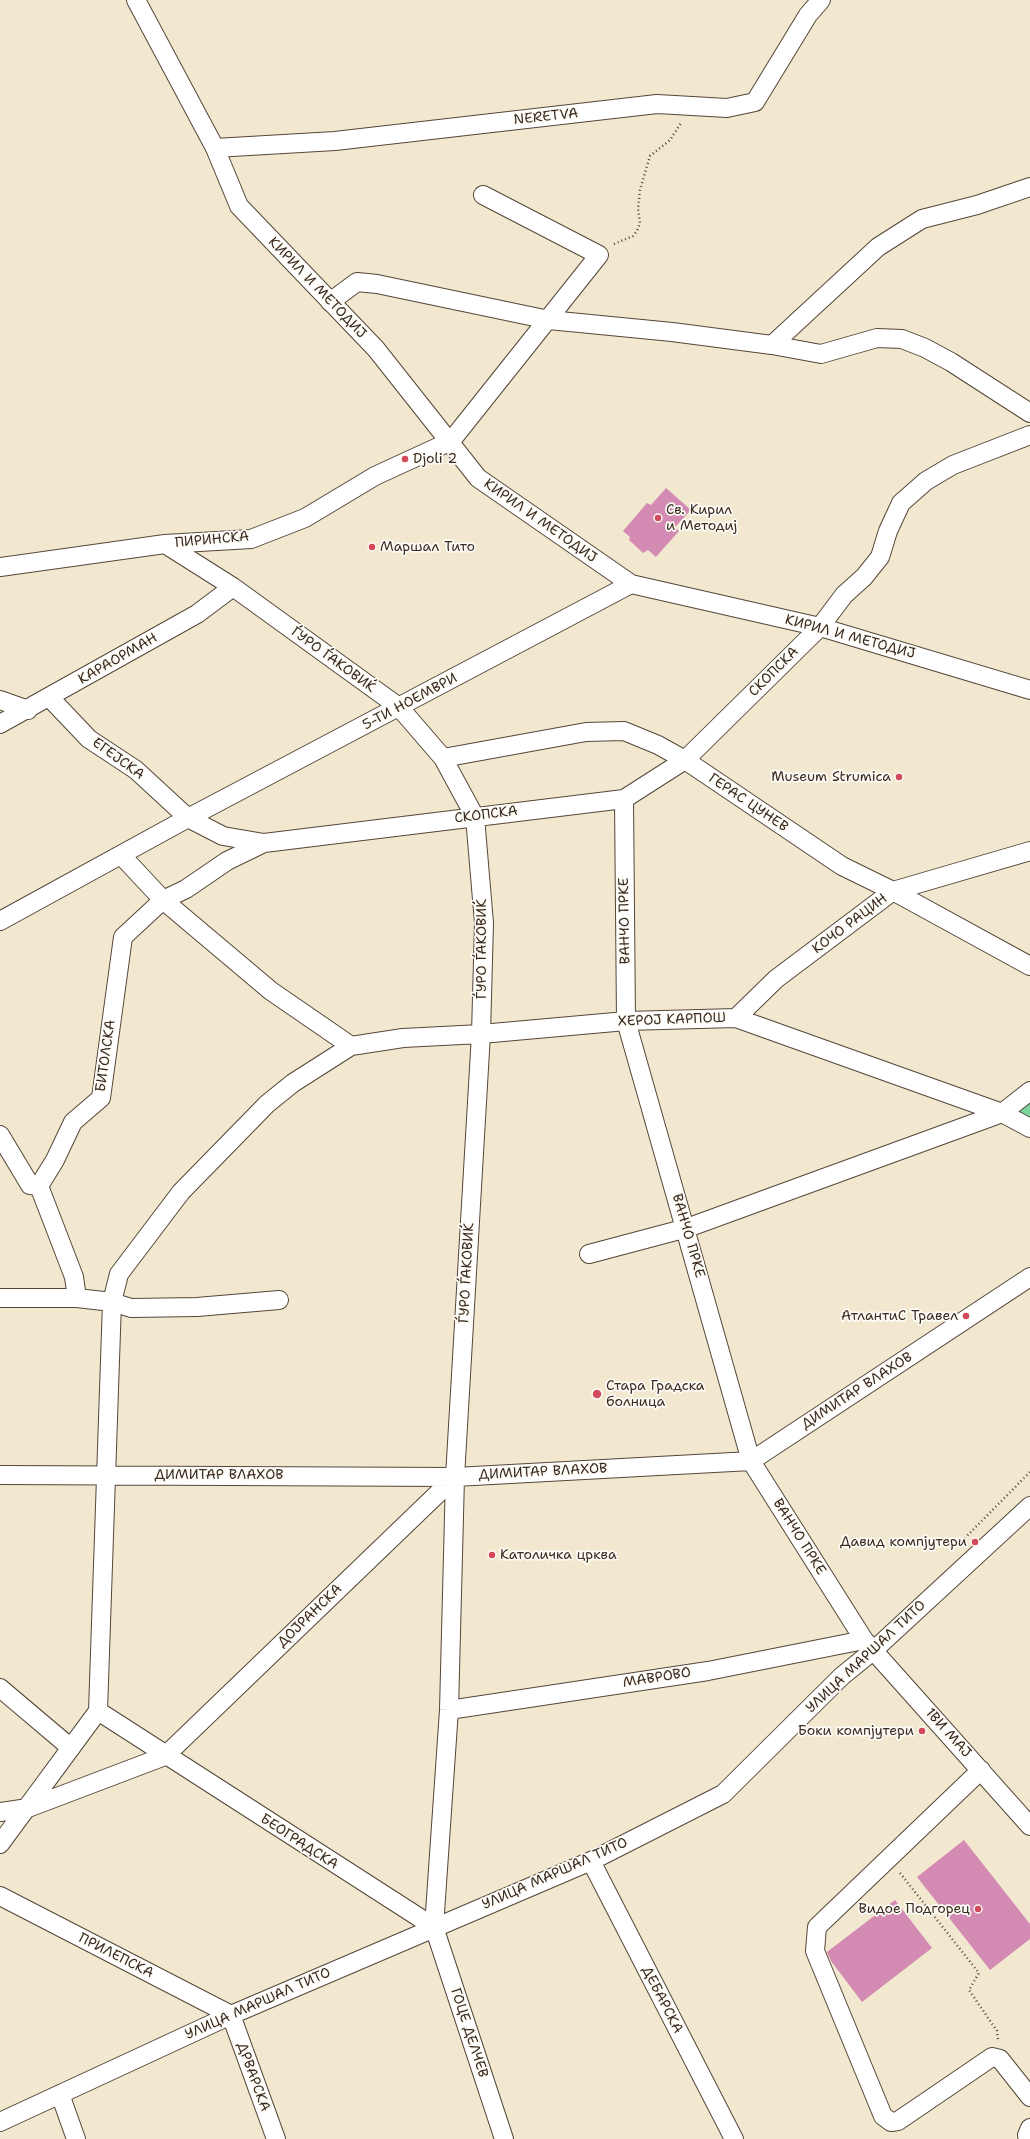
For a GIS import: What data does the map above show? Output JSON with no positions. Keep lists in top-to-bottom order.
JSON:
{
  "streets": {
    "street": [
      "NERETVA",
      "КИРИЛ И МЕТОДИЈ",
      "ПИРИНСКА",
      "КАРАОРМАН",
      "ЃУРО ЃАКОВИЌ",
      "СКОПСКА",
      "5-ТИ НОЕМВРИ",
      "ЕГЕЈСКА",
      "ГЕРАС ЦУНЕВ",
      "ВАНЧО ПРКЕ",
      "КОЧО РАЦИН",
      "ХЕРОЈ КАРПОШ",
      "БИТОЛСКА",
      "ДИМИТАР ВЛАХОВ",
      "ДОЈРАНСКА",
      "УЛИЦА МАРШАЛ ТИТО",
      "МАВРОВО",
      "1ВИ МАЈ",
      "БЕОГРАДСКА",
      "ПРИЛЕПСКА",
      "ДЕБАРСКА",
      "ГОЦЕ ДЕЛЧЕВ",
      "ДРВАРСКА"
    ]
  },
  "crossings": [
    ["NERETVA", "КИРИЛ И МЕТОДИЈ"],
    ["КИРИЛ И МЕТОДИЈ", "ПИРИНСКА"],
    ["КИРИЛ И МЕТОДИЈ", "СКОПСКА"],
    ["КИРИЛ И МЕТОДИЈ", "5-ТИ НОЕМВРИ"],
    ["ПИРИНСКА", "ЃУРО ЃАКОВИЌ"],
    ["КАРАОРМАН", "ЃУРО ЃАКОВИЌ"],
    ["КАРАОРМАН", "ЕГЕЈСКА"],
    ["ЃУРО ЃАКОВИЌ", "СКОПСКА"],
    ["ЃУРО ЃАКОВИЌ", "5-ТИ НОЕМВРИ"],
    ["ЃУРО ЃАКОВИЌ", "ГЕРАС ЦУНЕВ"],
    ["ЃУРО ЃАКОВИЌ", "ХЕРОЈ КАРПОШ"],
    ["ЃУРО ЃАКОВИЌ", "ДИМИТАР ВЛАХОВ"],
    ["ЃУРО ЃАКОВИЌ", "ДОЈРАНСКА"],
    ["ЃУРО ЃАКОВИЌ", "УЛИЦА МАРШАЛ ТИТО"],
    ["ЃУРО ЃАКОВИЌ", "МАВРОВО"],
    ["ЃУРО ЃАКОВИЌ", "БЕОГРАДСКА"],
    ["ЃУРО ЃАКОВИЌ", "ГОЦЕ ДЕЛЧЕВ"],
    ["СКОПСКА", "ЕГЕЈСКА"],
    ["СКОПСКА", "ГЕРАС ЦУНЕВ"],
    ["СКОПСКА", "ВАНЧО ПРКЕ"],
    ["СКОПСКА", "БИТОЛСКА"],
    ["5-ТИ НОЕМВРИ", "ЕГЕЈСКА"],
    ["ГЕРАС ЦУНЕВ", "КОЧО РАЦИН"],
    ["ВАНЧО ПРКЕ", "ХЕРОЈ КАРПОШ"],
    ["ВАНЧО ПРКЕ", "ДИМИТАР ВЛАХОВ"],
    ["ВАНЧО ПРКЕ", "УЛИЦА МАРШАЛ ТИТО"],
    ["ВАНЧО ПРКЕ", "МАВРОВО"],
    ["ВАНЧО ПРКЕ", "1ВИ МАЈ"],
    ["КОЧО РАЦИН", "ХЕРОЈ КАРПОШ"],
    ["ДИМИТАР ВЛАХОВ", "ДОЈРАНСКА"],
    ["ДОЈРАНСКА", "БЕОГРАДСКА"],
    ["УЛИЦА МАРШАЛ ТИТО", "МАВРОВО"],
    ["УЛИЦА МАРШАЛ ТИТО", "1ВИ МАЈ"],
    ["УЛИЦА МАРШАЛ ТИТО", "БЕОГРАДСКА"],
    ["УЛИЦА МАРШАЛ ТИТО", "ПРИЛЕПСКА"],
    ["УЛИЦА МАРШАЛ ТИТО", "ДЕБАРСКА"],
    ["УЛИЦА МАРШАЛ ТИТО", "ГОЦЕ ДЕЛЧЕВ"],
    ["УЛИЦА МАРШАЛ ТИТО", "ДРВАРСКА"],
    ["МАВРОВО", "1ВИ МАЈ"],
    ["БЕОГРАДСКА", "ГОЦЕ ДЕЛЧЕВ"],
    ["ПРИЛЕПСКА", "ДРВАРСКА"]
  ],
  "places": [
    "Djoli 2",
    "Св. Кирил и Методиј",
    "Маршал Тито",
    "Museum Strumica",
    "АтлантиС Травел",
    "Стара Градска болница",
    "Давид компјутери",
    "Католичка црква",
    "Боки компјутери",
    "Видое Подгорец"
  ]
}
